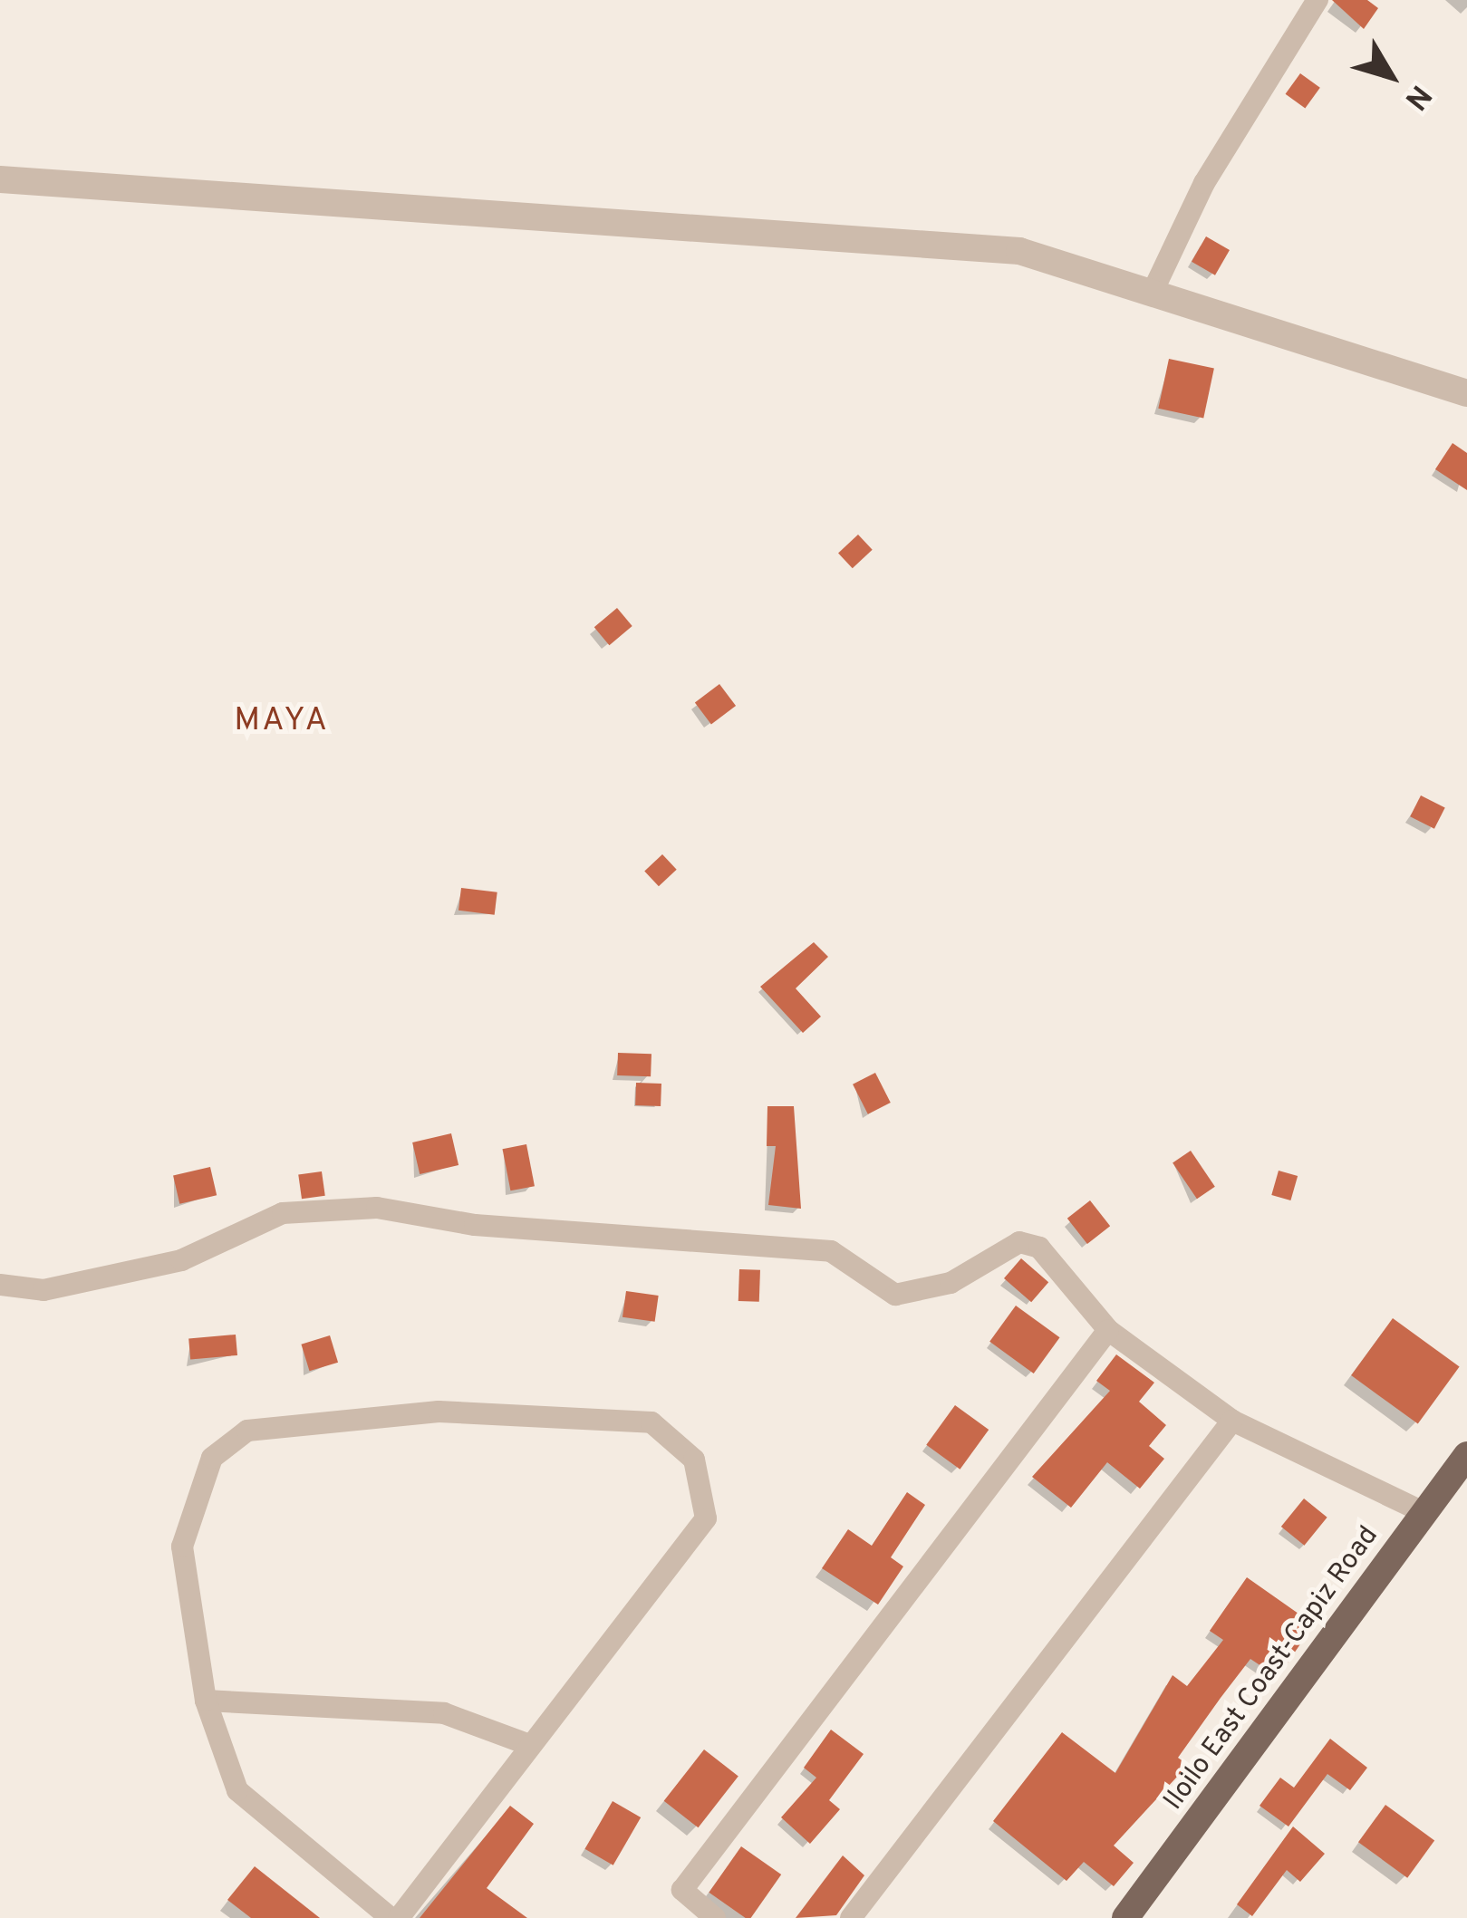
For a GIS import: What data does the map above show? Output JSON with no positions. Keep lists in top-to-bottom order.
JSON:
{
  "streets": {
    "main road": ["Iloilo East Coast-Capiz Road"]
  },
  "districts": ["MAYA"],
  "north": "bottom right"
}
